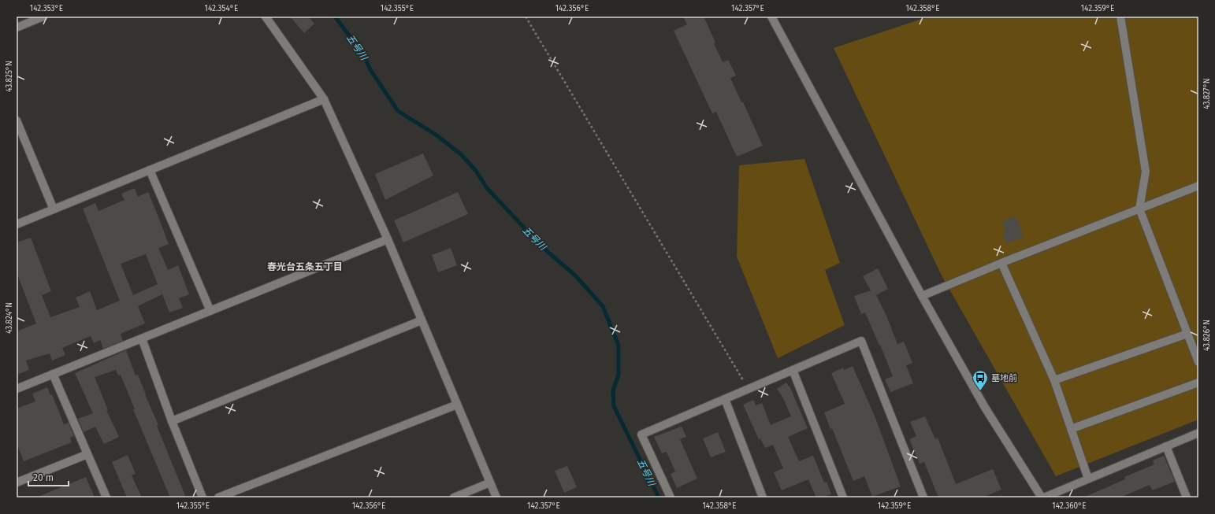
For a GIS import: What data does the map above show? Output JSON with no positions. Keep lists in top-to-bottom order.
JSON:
{
  "districts": ["春光台五条五丁目"],
  "water": ["五号川"],
  "places": {
    "bus stop": ["墓地前"]
  },
  "scale_bar": "20 m",
  "coordinates": [
    "142.353°E",
    "142.354°E",
    "142.355°E",
    "142.356°E",
    "142.357°E",
    "142.358°E",
    "142.359°E",
    "43.825°N",
    "43.827°N",
    "43.824°N",
    "43.826°N",
    "142.360°E"
  ]
}
